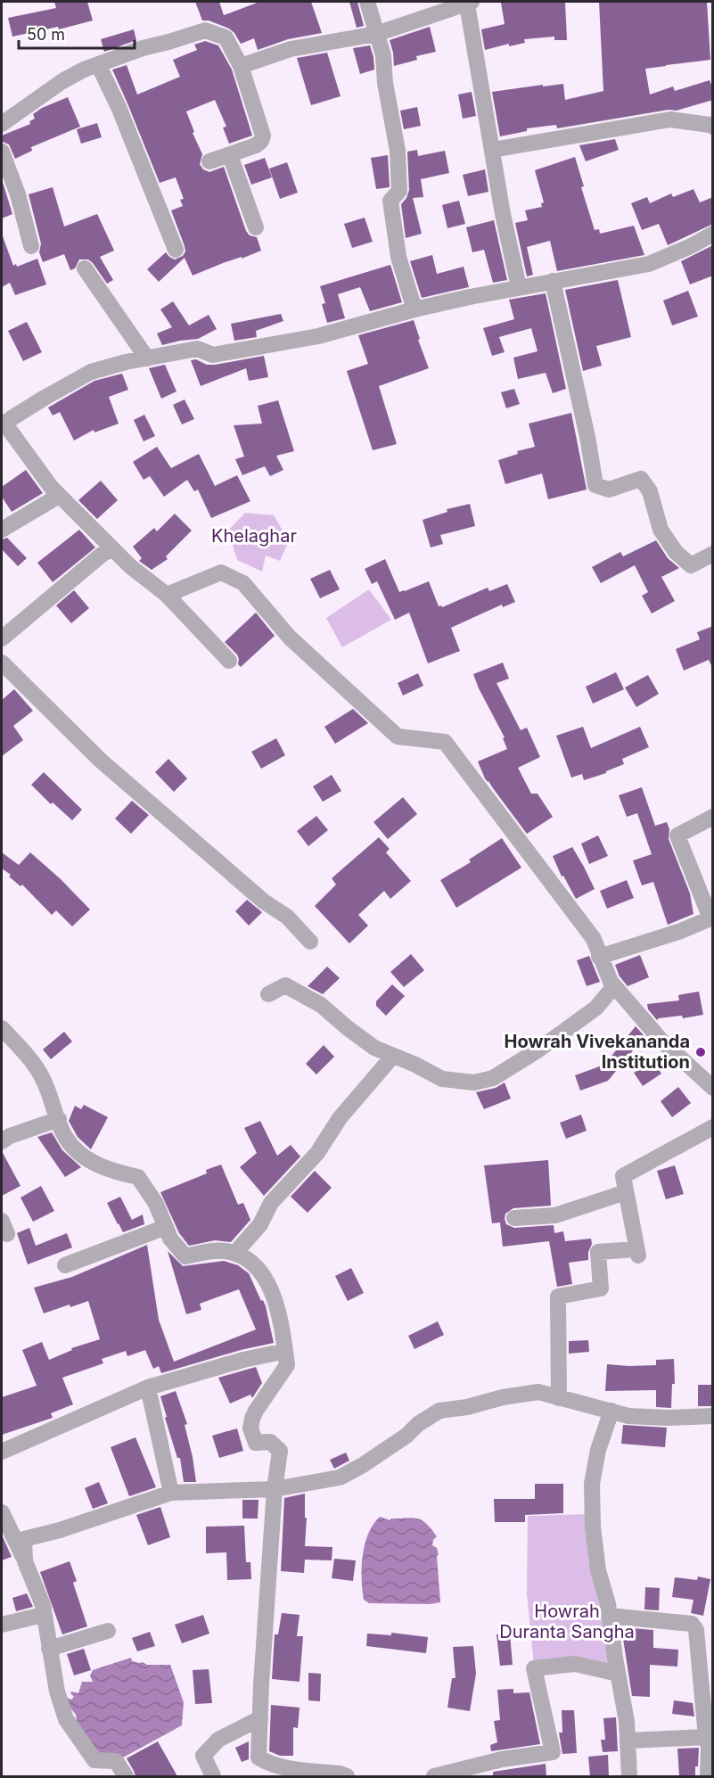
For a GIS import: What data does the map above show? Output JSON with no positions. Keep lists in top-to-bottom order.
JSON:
{
  "parks": ["Khelaghar", "Howrah Duranta Sangha"],
  "places": ["Howrah Vivekananda Institution"],
  "scale_bar": "50 m"
}
